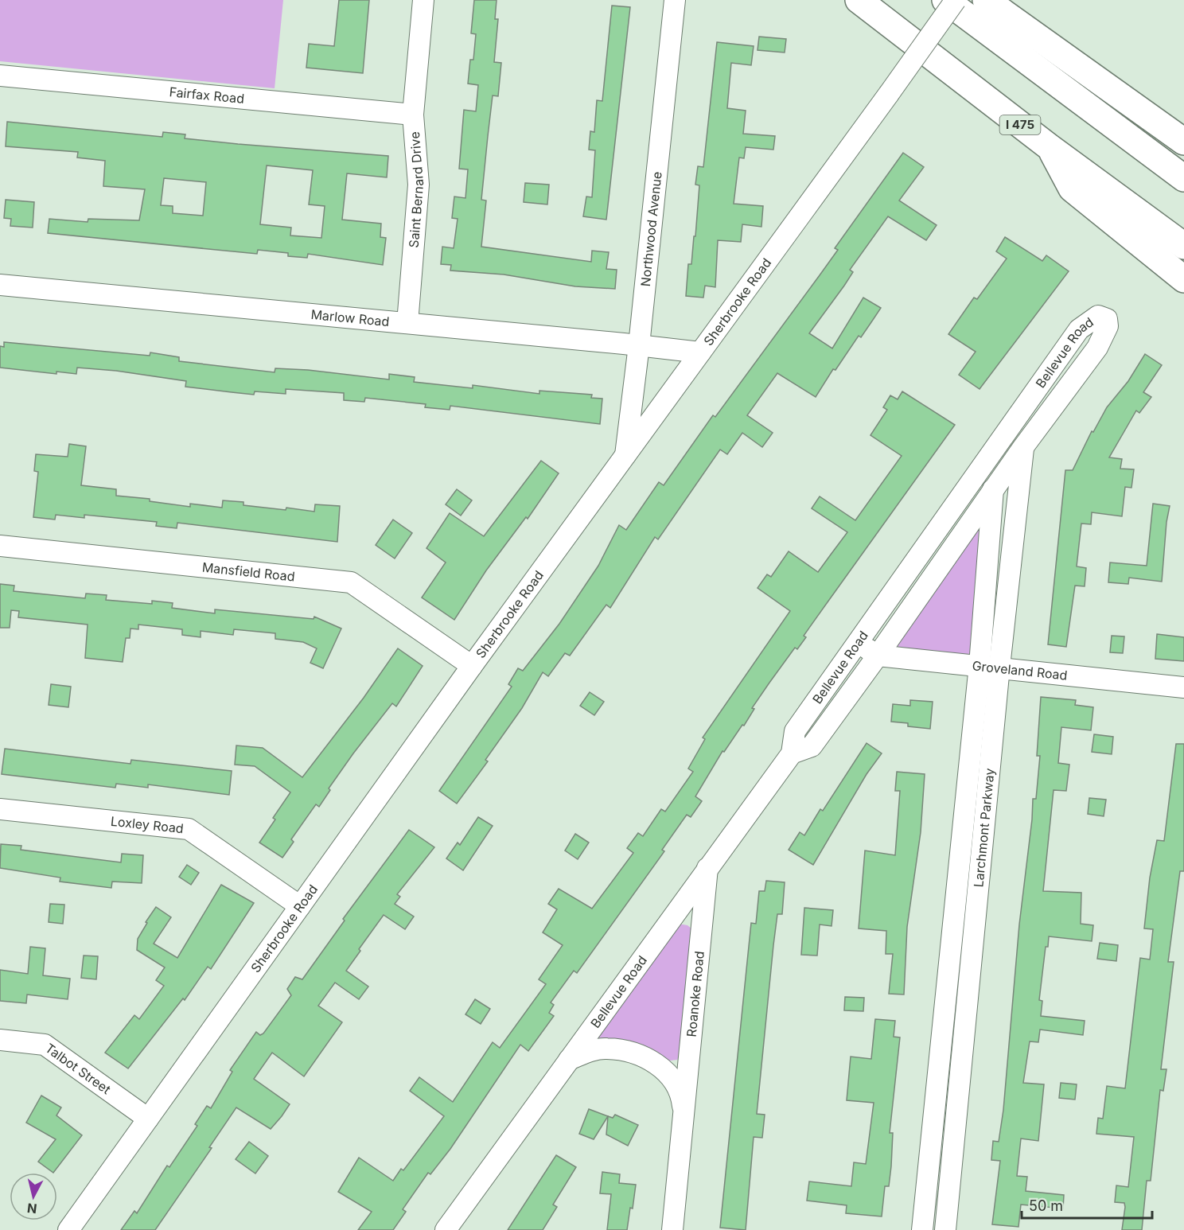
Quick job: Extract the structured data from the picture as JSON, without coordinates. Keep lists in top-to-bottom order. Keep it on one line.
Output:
{"streets":{"highway":["I 475"],"street":["Fairfax Road","Saint Bernard Drive","Northwood Avenue","Sherbrooke Road","Marlow Road","Bellevue Road","Mansfield Road","Groveland Road","Loxley Road","Larchmont Parkway","Roanoke Road","Talbot Street"]},"crossings":[["Fairfax Road","Saint Bernard Drive"],["Saint Bernard Drive","Marlow Road"],["Northwood Avenue","Sherbrooke Road"],["Northwood Avenue","Marlow Road"],["Sherbrooke Road","Marlow Road"],["Sherbrooke Road","Mansfield Road"],["Sherbrooke Road","Loxley Road"],["Sherbrooke Road","Talbot Street"],["Bellevue Road","Groveland Road"],["Bellevue Road","Larchmont Parkway"],["Bellevue Road","Roanoke Road"],["Groveland Road","Larchmont Parkway"]],"scale_bar":"50 m","north":"bottom"}
